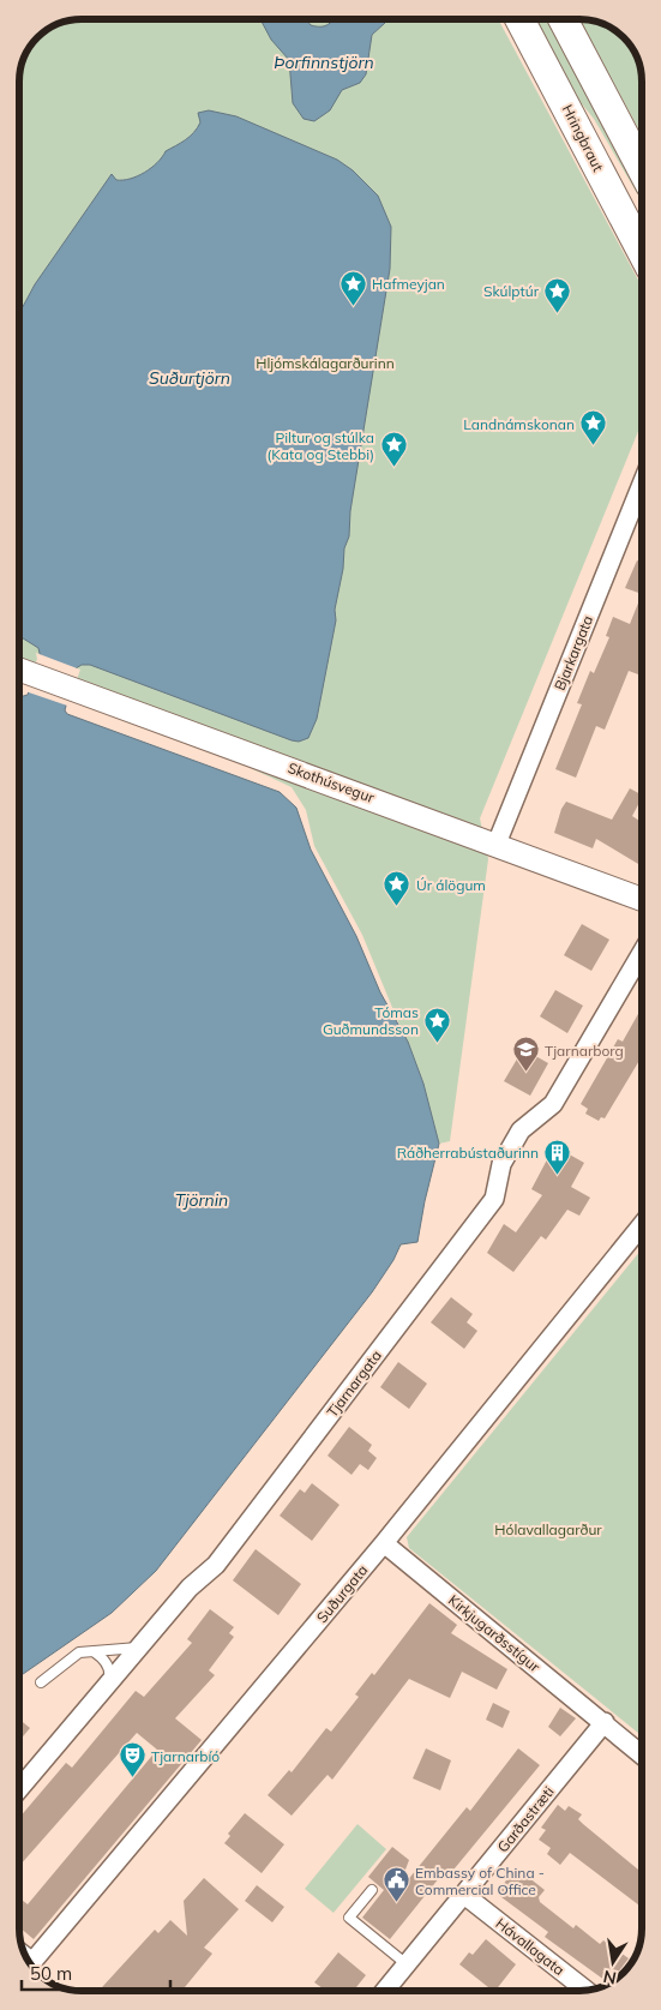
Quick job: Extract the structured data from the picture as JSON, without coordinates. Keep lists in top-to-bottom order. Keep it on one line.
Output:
{"streets":{"main road":["Hringbraut"],"street":["Bjarkargata","Skothúsvegur","Tjarnargata","Suðurgata","Kirkjugarðsstígur","Garðastræti","Hávallagata"]},"crossings":[["Bjarkargata","Skothúsvegur"],["Suðurgata","Kirkjugarðsstígur"],["Kirkjugarðsstígur","Garðastræti"],["Garðastræti","Hávallagata"]],"water":["Þorfinnstjörn","Suðurtjörn","Tjörnin"],"parks":["Hljómskálagarðurinn","Hólavallagarður"],"places":{"place":["Hafmeyjan","Skúlptúr","Landnámskonan","Piltur og stúlka (Kata og Stebbi)","Úr álögum","Tómas Guðmundsson"],"school or university":["Tjarnarborg"],"building":["Ráðherrabústaðurinn"],"theatre":["Tjarnarbíó"],"public building":["Embassy of China - Commercial Office"]},"scale_bar":"50 m","north":"bottom"}
